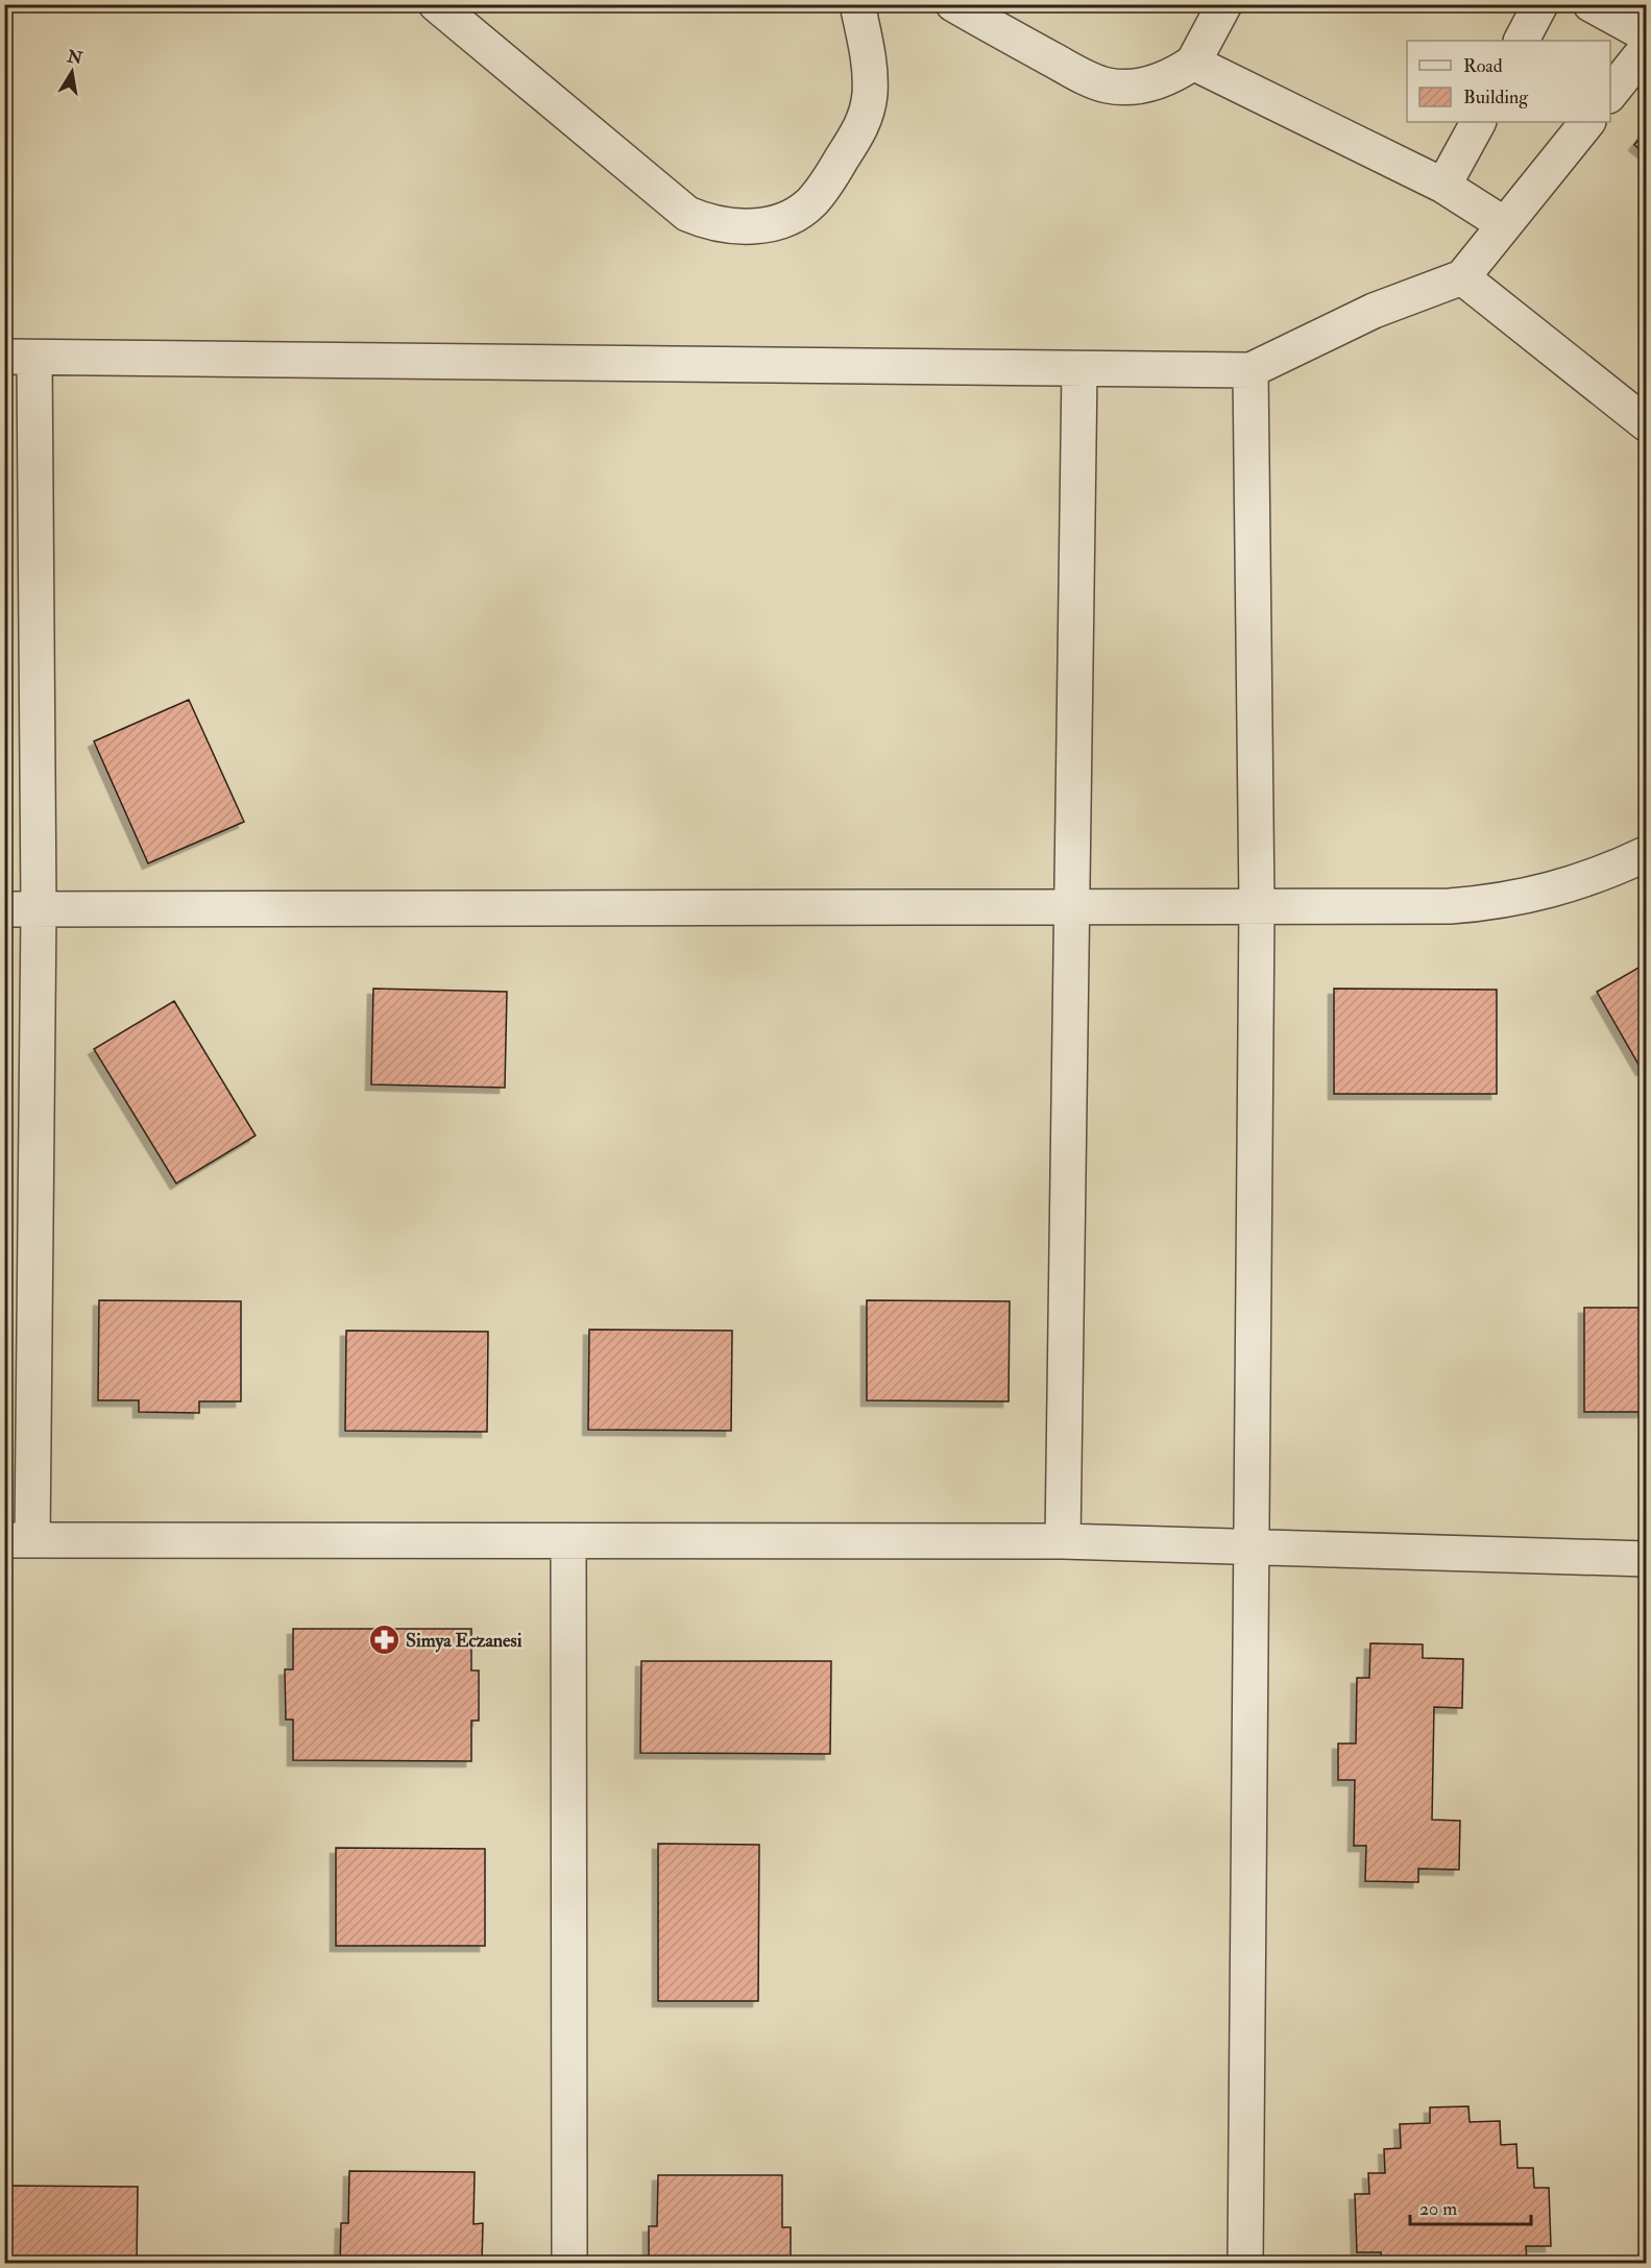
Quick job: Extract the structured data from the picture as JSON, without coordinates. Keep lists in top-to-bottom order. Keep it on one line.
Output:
{"places":{"pharmacy":["Simya Eczanesi"]},"legend":["Road","Building"],"scale_bar":"20 m","north":"top"}
